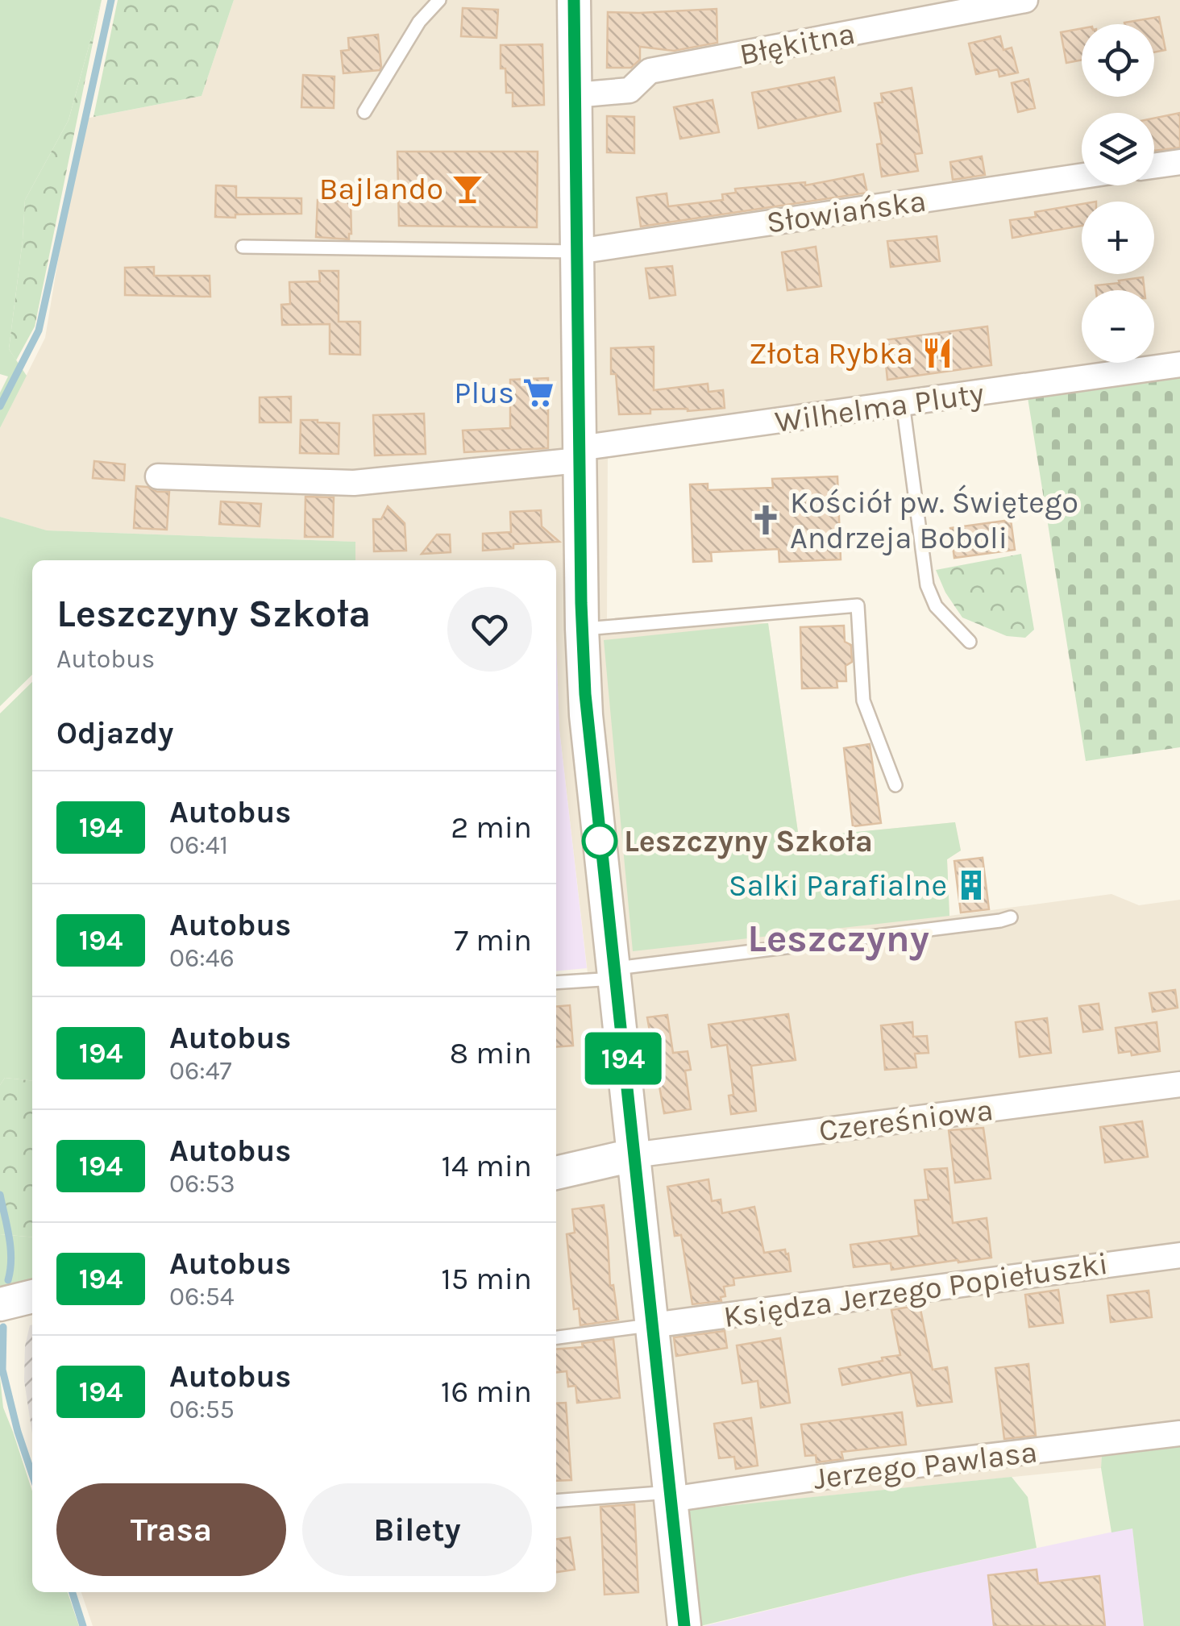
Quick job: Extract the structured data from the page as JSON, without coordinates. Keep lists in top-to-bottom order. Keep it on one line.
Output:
{"streets":{"street":["Błękitna","Słowiańska","Wilhelma Pluty","Czereśniowa","Księdza Jerzego Popiełuszki","Jerzego Pawlasa"]},"districts":["Leszczyny"],"places":{"bar":["Bajlando"],"restaurant":["Złota Rybka"],"supermarket":["Plus"],"church":["Kościół pw. Świętego Andrzeja Boboli"],"other":["Leszczyny Szkoła"],"building":["Salki Parafialne"]},"lines":["bus line 194"],"page":{"on_map":"194","map_buttons":["+","−"],"heading":[["Leszczyny Szkoła","Autobus"],"Odjazdy"],"list":[{"mark":"194","name":"Autobus","note":"06:41","value":"2 min"},{"mark":"194","name":"Autobus","note":"06:46","value":"7 min"},{"mark":"194","name":"Autobus","note":"06:47","value":"8 min"},{"mark":"194","name":"Autobus","note":"06:53","value":"14 min"},{"mark":"194","name":"Autobus","note":"06:54","value":"15 min"},{"mark":"194","name":"Autobus","note":"06:55","value":"16 min"}],"buttons":["Trasa","Bilety"]}}
